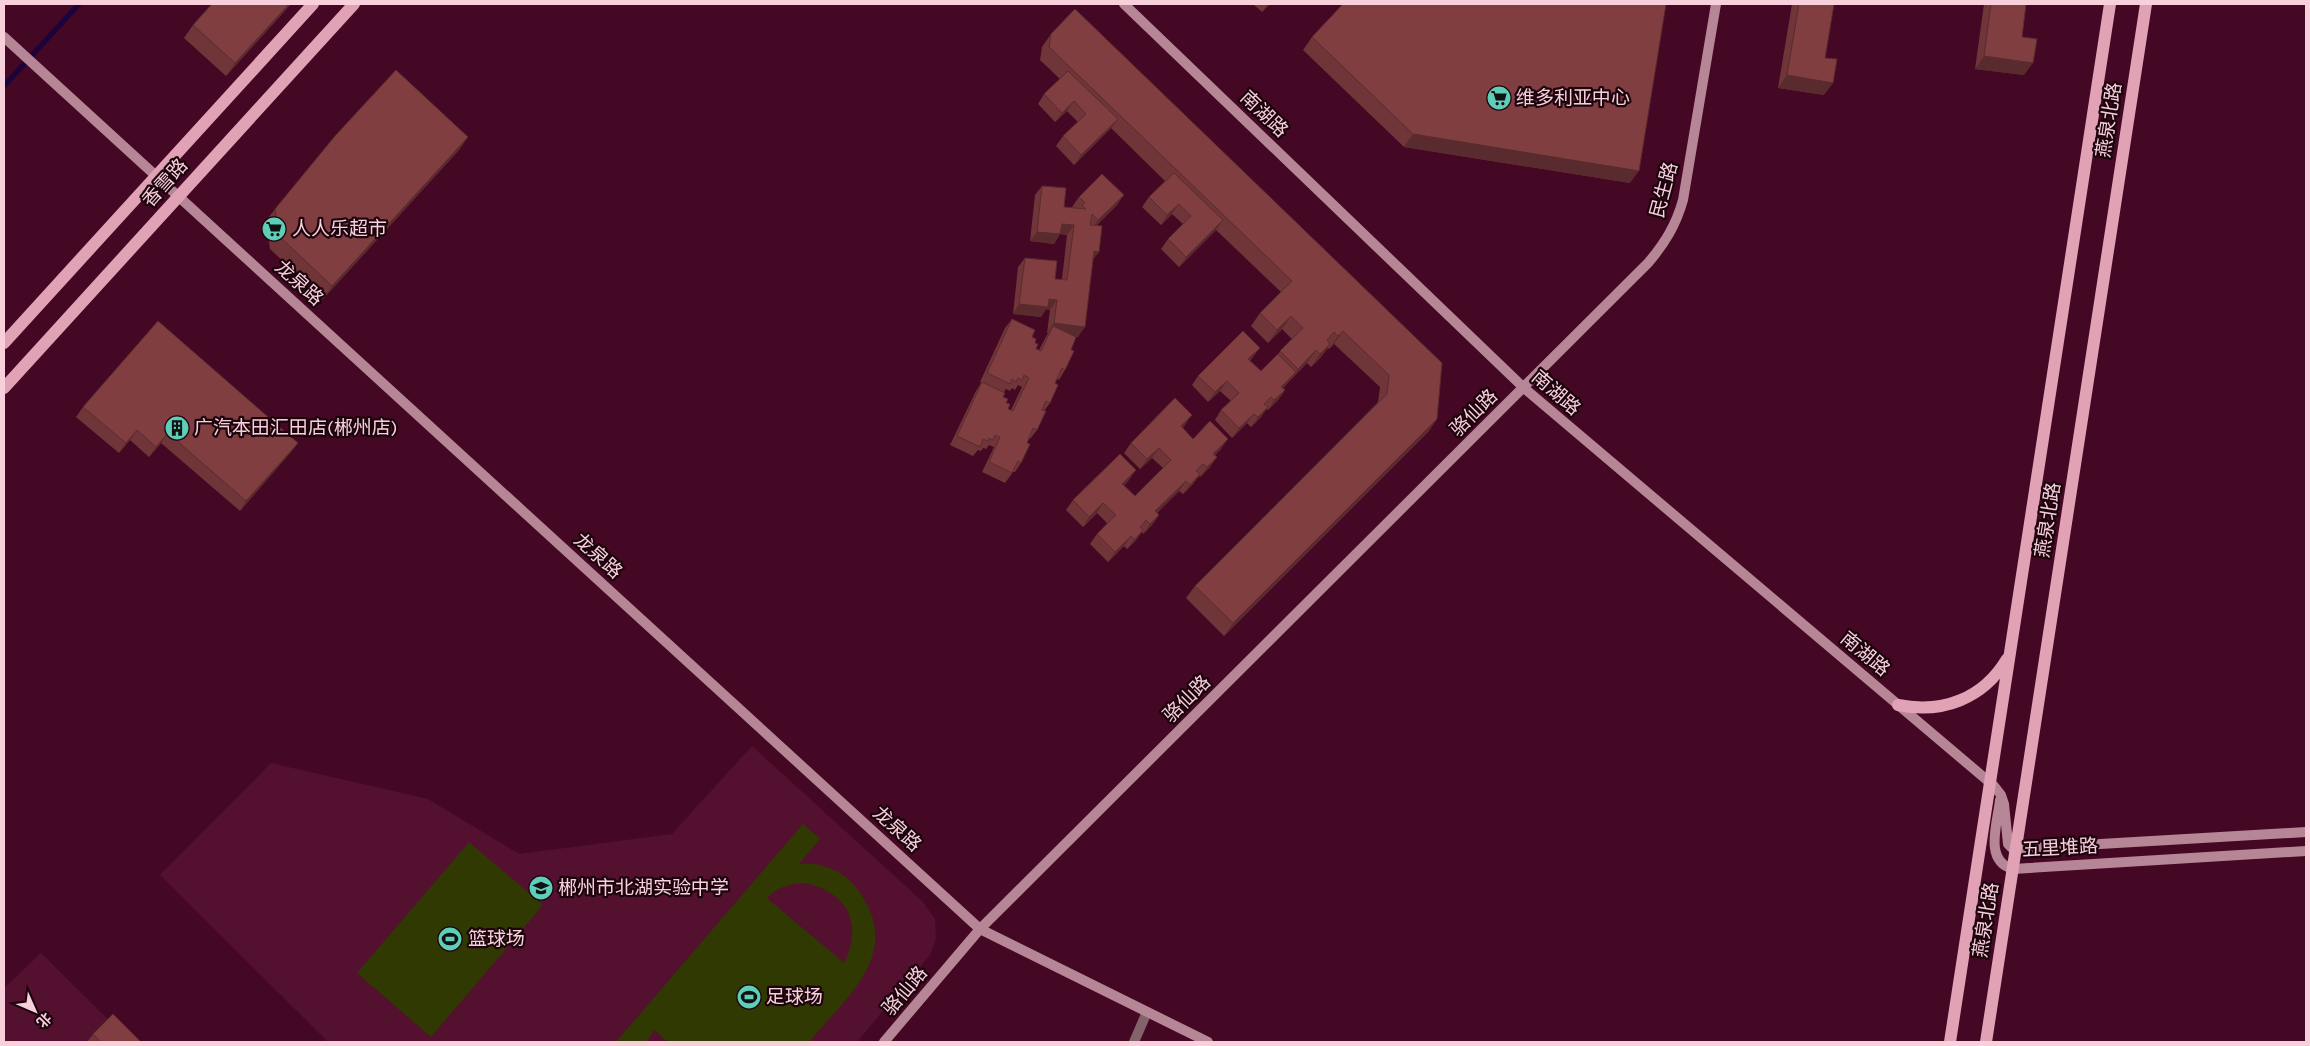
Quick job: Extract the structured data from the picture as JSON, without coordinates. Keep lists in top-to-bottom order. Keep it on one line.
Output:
{"streets":{"main road":["南湖路","燕泉北路","香雪路","民生路","龙泉路","骆仙路","五里堆路"]},"crossings":[["南湖路","燕泉北路"],["南湖路","民生路"],["南湖路","骆仙路"],["南湖路","五里堆路"],["燕泉北路","五里堆路"],["香雪路","龙泉路"],["民生路","骆仙路"],["龙泉路","骆仙路"]],"places":{"supermarket":["维多利亚中心","人人乐超市"],"building":["广汽本田汇田店(郴州店)"],"school or university":["郴州市北湖实验中学"],"sports":["篮球场","足球场"]},"north":"bottom right"}
